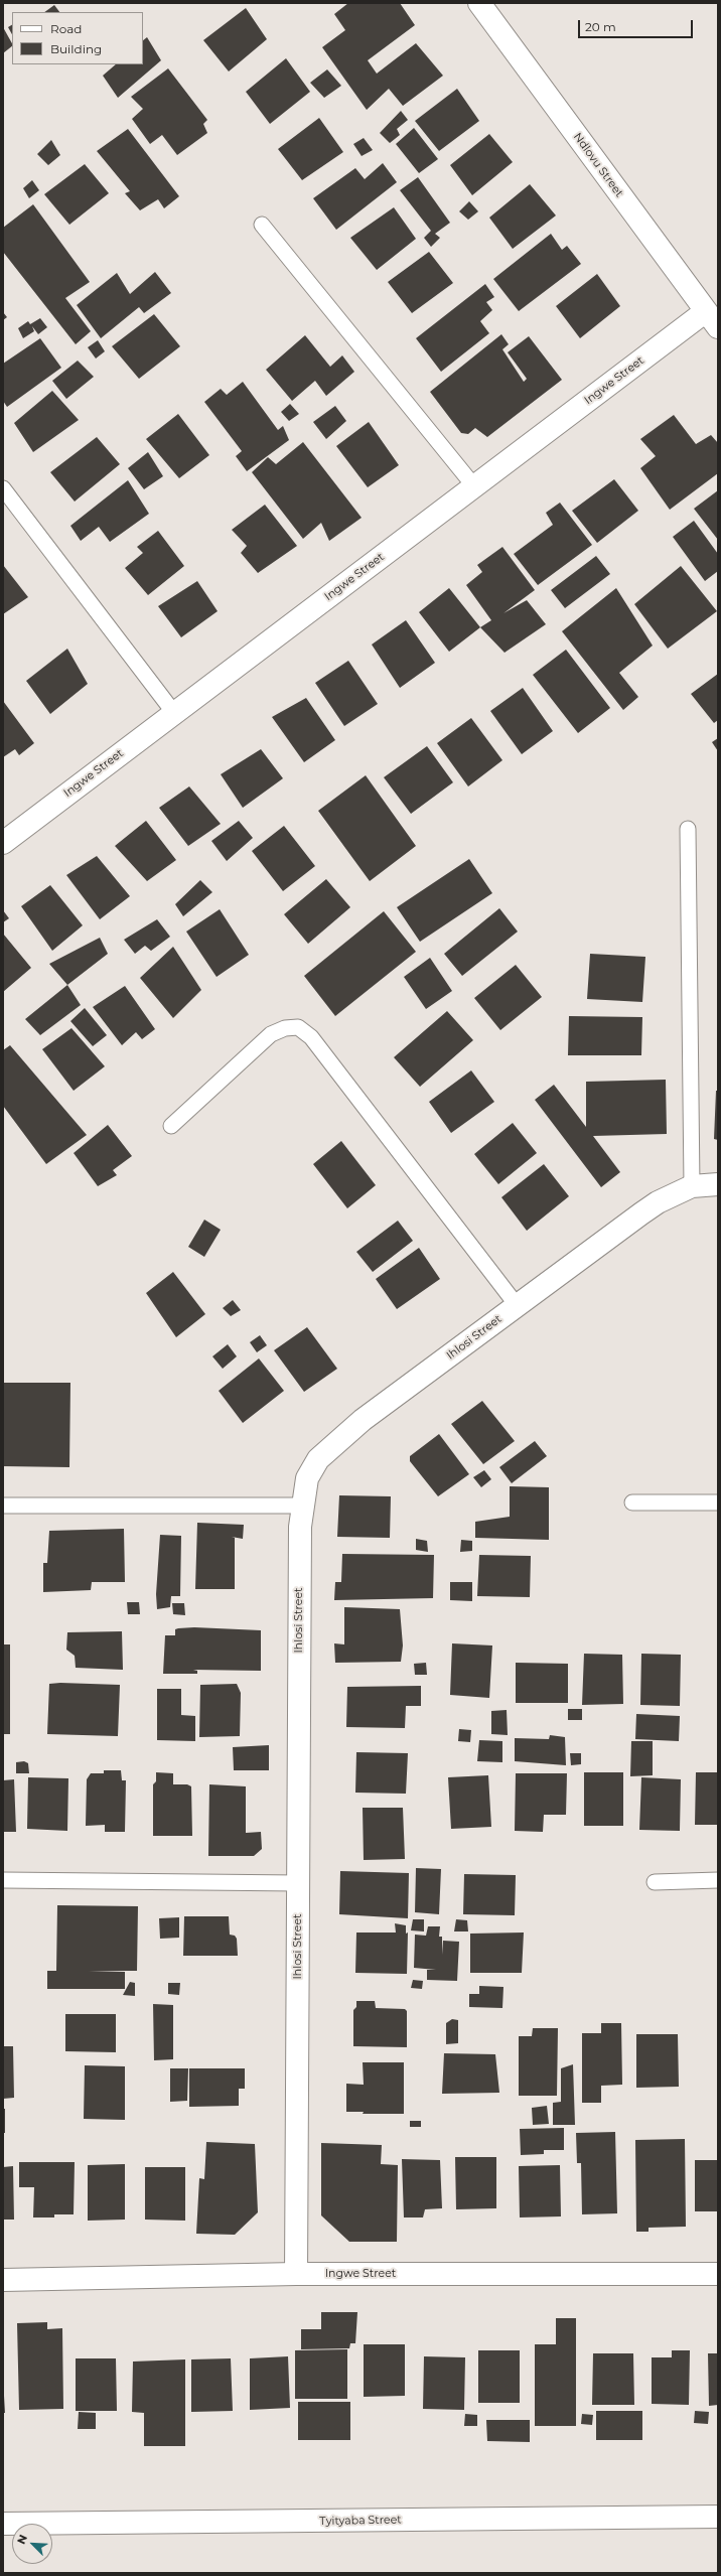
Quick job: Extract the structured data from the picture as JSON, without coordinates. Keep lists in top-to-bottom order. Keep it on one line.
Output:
{"streets":{"street":["Ndlovu Street","Ingwe Street","Ihlosi Street","Tyityaba Street"]},"crossings":[["Ndlovu Street","Ingwe Street"],["Ingwe Street","Ihlosi Street"]],"legend":["Road","Building"],"scale_bar":"20 m","north":"top left"}
